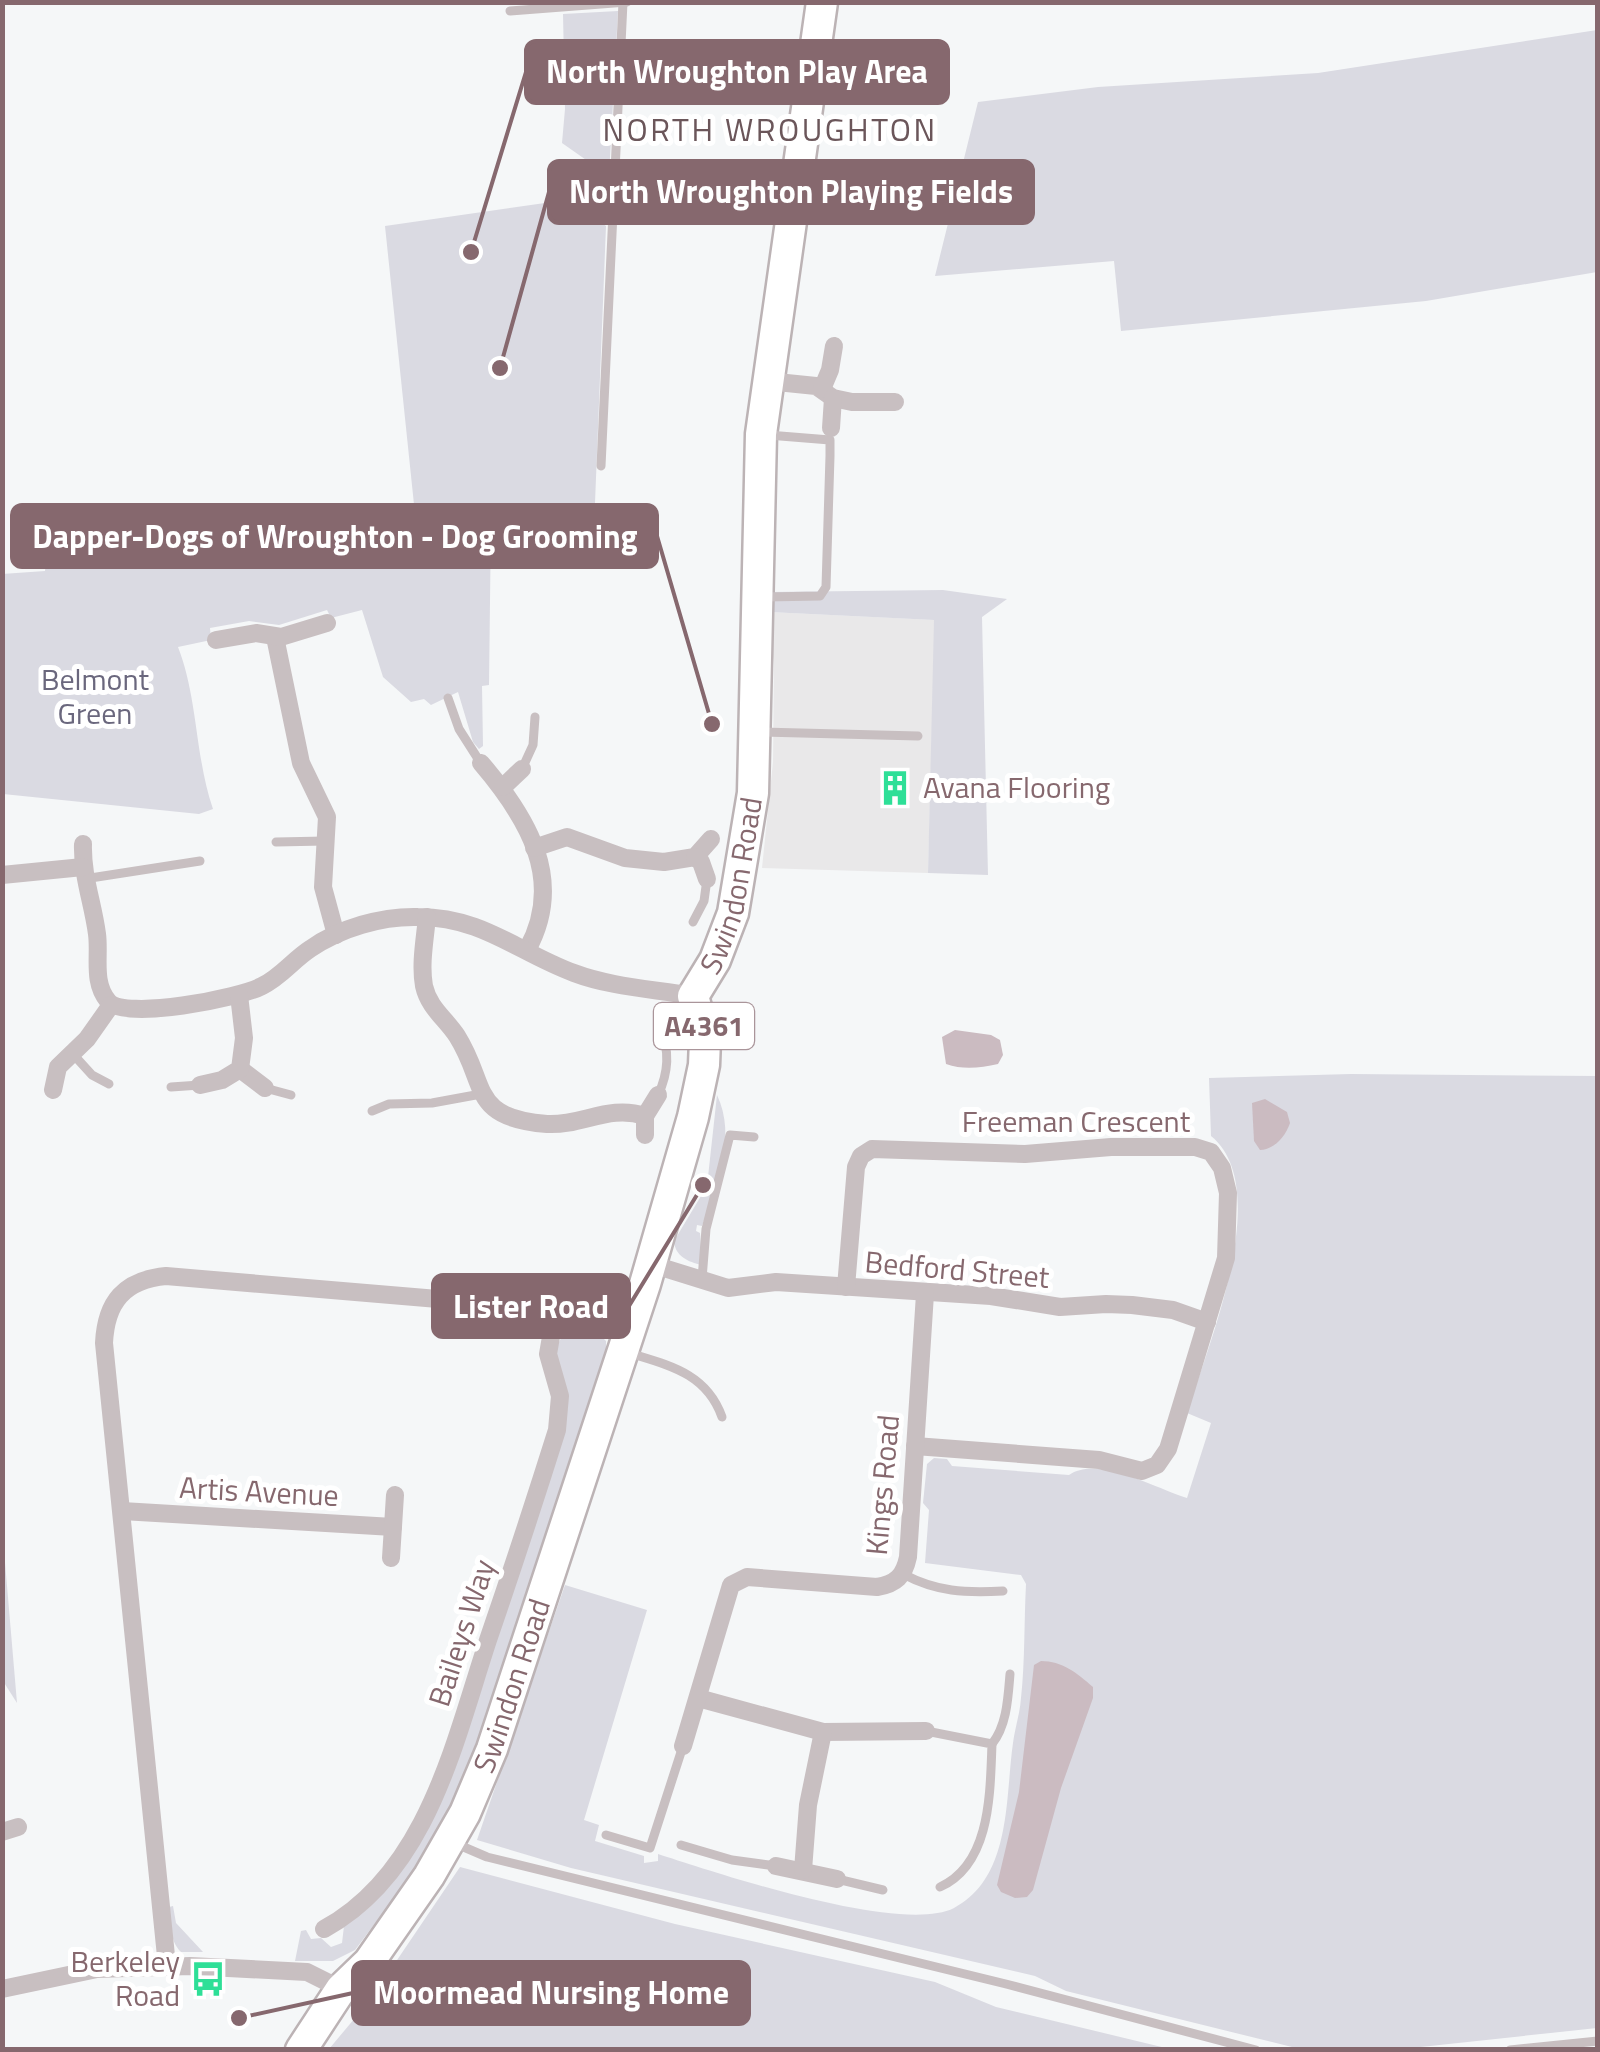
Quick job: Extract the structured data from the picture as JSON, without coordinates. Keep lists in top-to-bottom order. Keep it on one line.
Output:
{"streets":{"main road":["Swindon Road","A4361"],"street":["Freeman Crescent","Bedford Street","Kings Road","Artis Avenue","Baileys Way"]},"crossings":[["Swindon Road","A4361"],["Swindon Road","Bedford Street"],["Freeman Crescent","Bedford Street"],["Freeman Crescent","Kings Road"],["Bedford Street","Kings Road"]],"districts":["NORTH WROUGHTON"],"parks":["Belmont Green"],"places":{"other":["North Wroughton Play Area","North Wroughton Playing Fields","Dapper-Dogs of Wroughton - Dog Grooming","Lister Road","Moormead Nursing Home"],"building":["Avana Flooring"],"bus stop":["Berkeley Road"]}}
